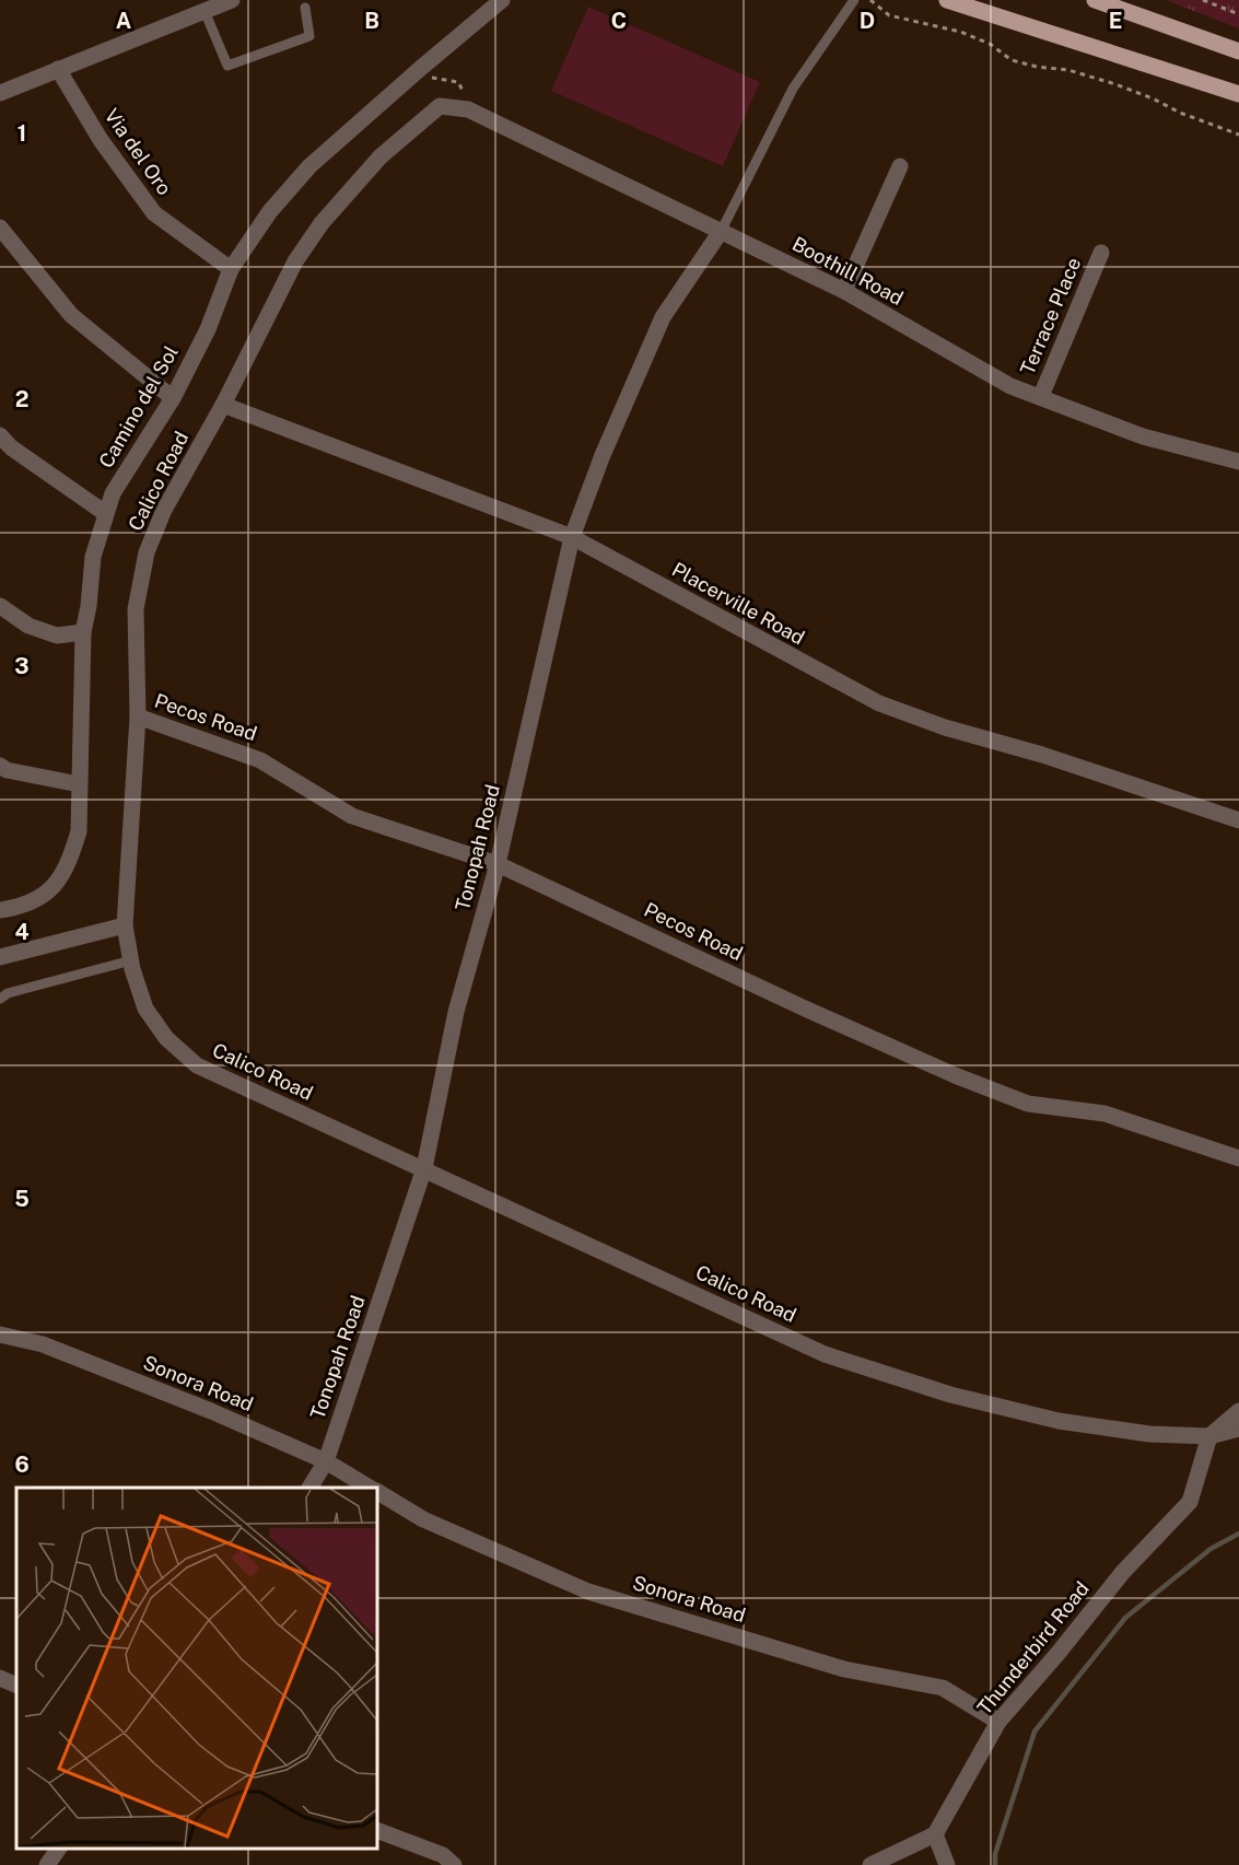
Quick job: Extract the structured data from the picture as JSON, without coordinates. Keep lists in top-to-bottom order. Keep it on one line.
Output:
{"streets":{"street":["Via del Oro","Boothill Road","Terrace Place","Camino del Sol","Calico Road","Placerville Road","Pecos Road","Tonopah Road","Sonora Road","Thunderbird Road"]},"crossings":[["Via del Oro","Camino del Sol"],["Boothill Road","Terrace Place"],["Boothill Road","Calico Road"],["Boothill Road","Tonopah Road"],["Calico Road","Placerville Road"],["Calico Road","Pecos Road"],["Calico Road","Tonopah Road"],["Calico Road","Thunderbird Road"],["Placerville Road","Tonopah Road"],["Pecos Road","Tonopah Road"],["Tonopah Road","Sonora Road"],["Sonora Road","Thunderbird Road"]],"grid":{"columns":["A","B","C","D","E"],"rows":["1","2","3","4","5","6"]}}
